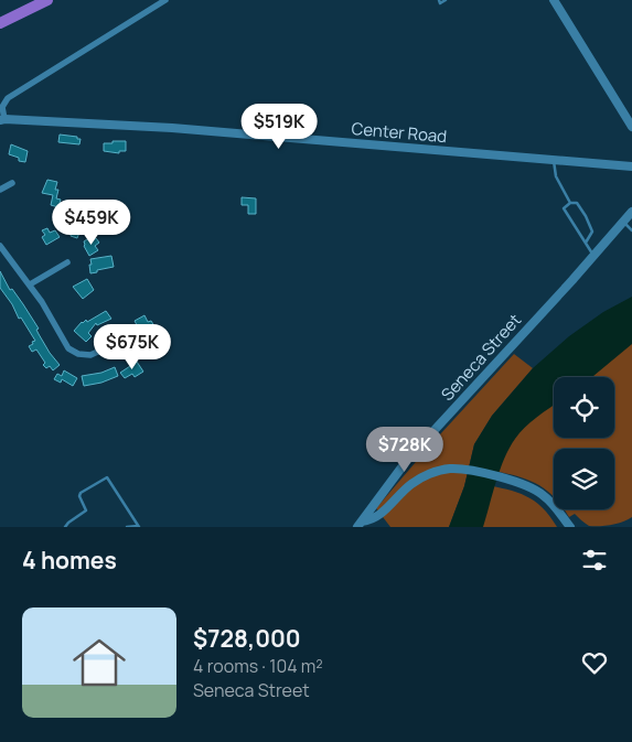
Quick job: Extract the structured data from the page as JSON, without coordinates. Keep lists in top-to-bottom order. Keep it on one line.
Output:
{"streets":{"main road":["Center Road","Seneca Street"]},"page":{"price":["$519K","$459K","$675K","$728K"],"heading":"4 homes","list":[{"name":"$728,000","note":"4 rooms · 104 m² · Seneca Street"}]}}
